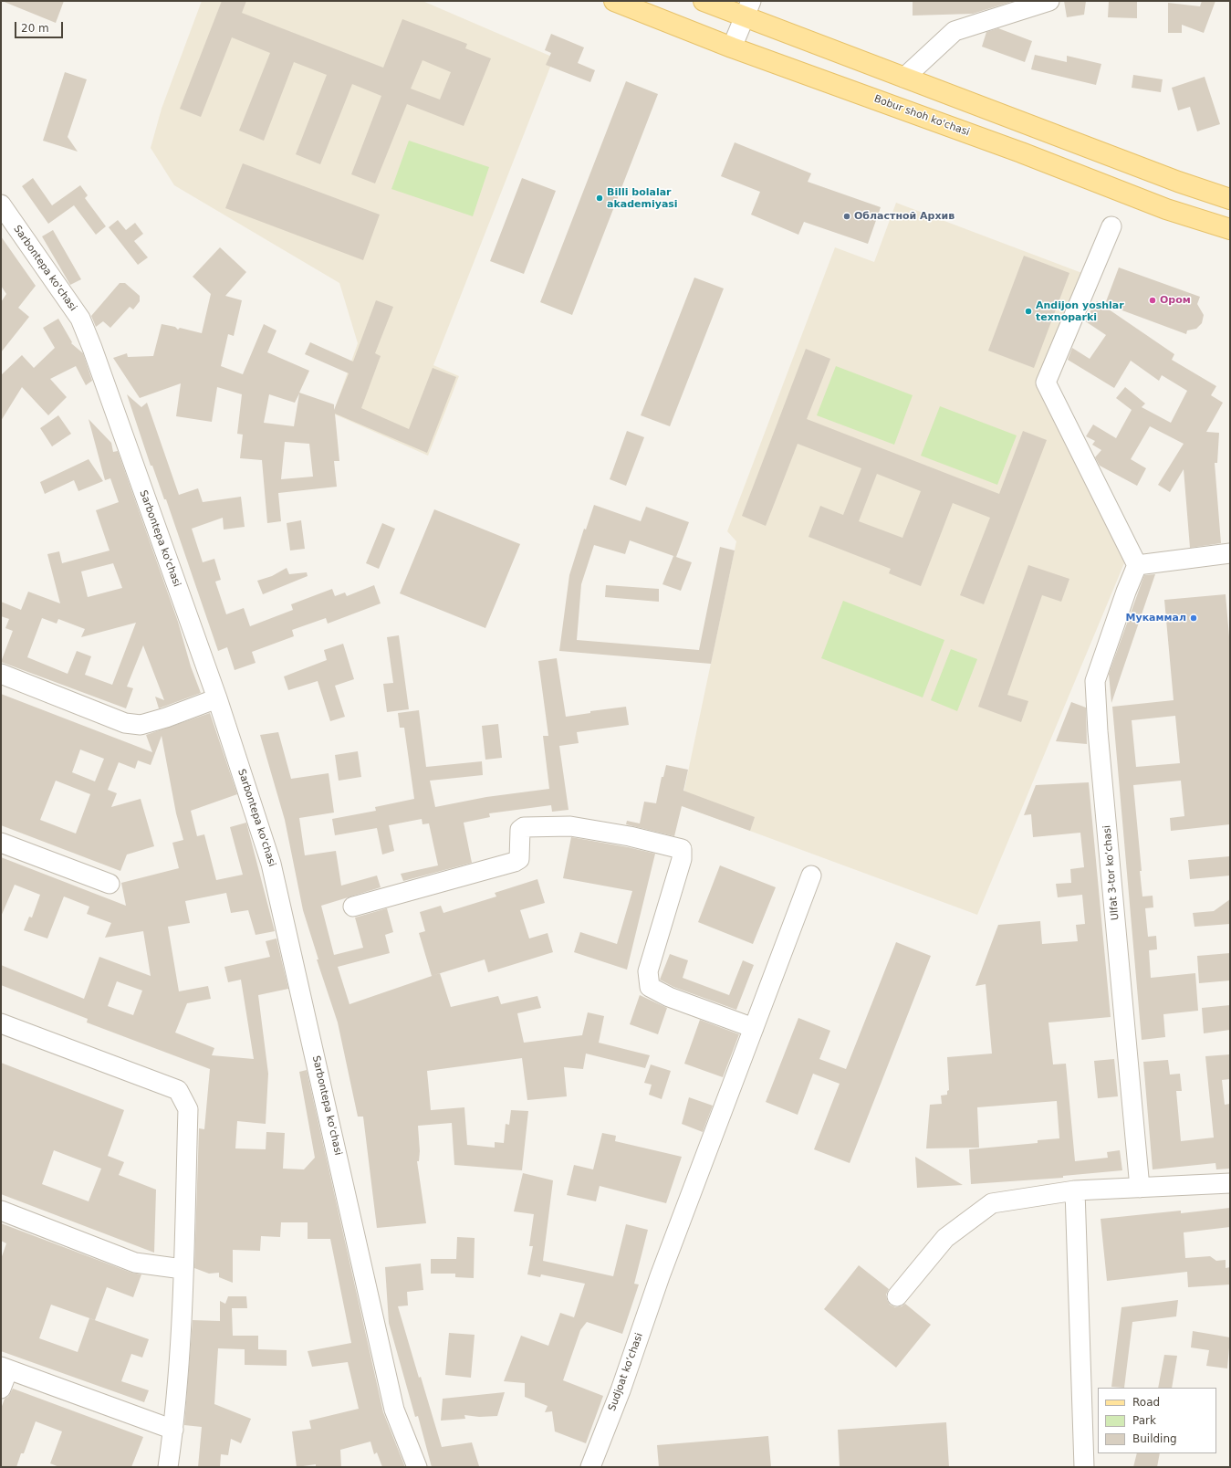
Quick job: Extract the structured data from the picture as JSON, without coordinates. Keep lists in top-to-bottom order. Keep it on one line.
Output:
{"streets":{"main road":["Bobur shoh ko'chasi"],"street":["Sarbontepa ko'chasi","Ulfat 3-tor koʻchasi","Sudjoat koʻchasi"]},"places":["Billi bolalar akademiyasi","Областной Архив","Ором","Andijon yoshlar texnoparki","Мукаммал"],"legend":["Road","Park","Building"],"scale_bar":"20 m"}
